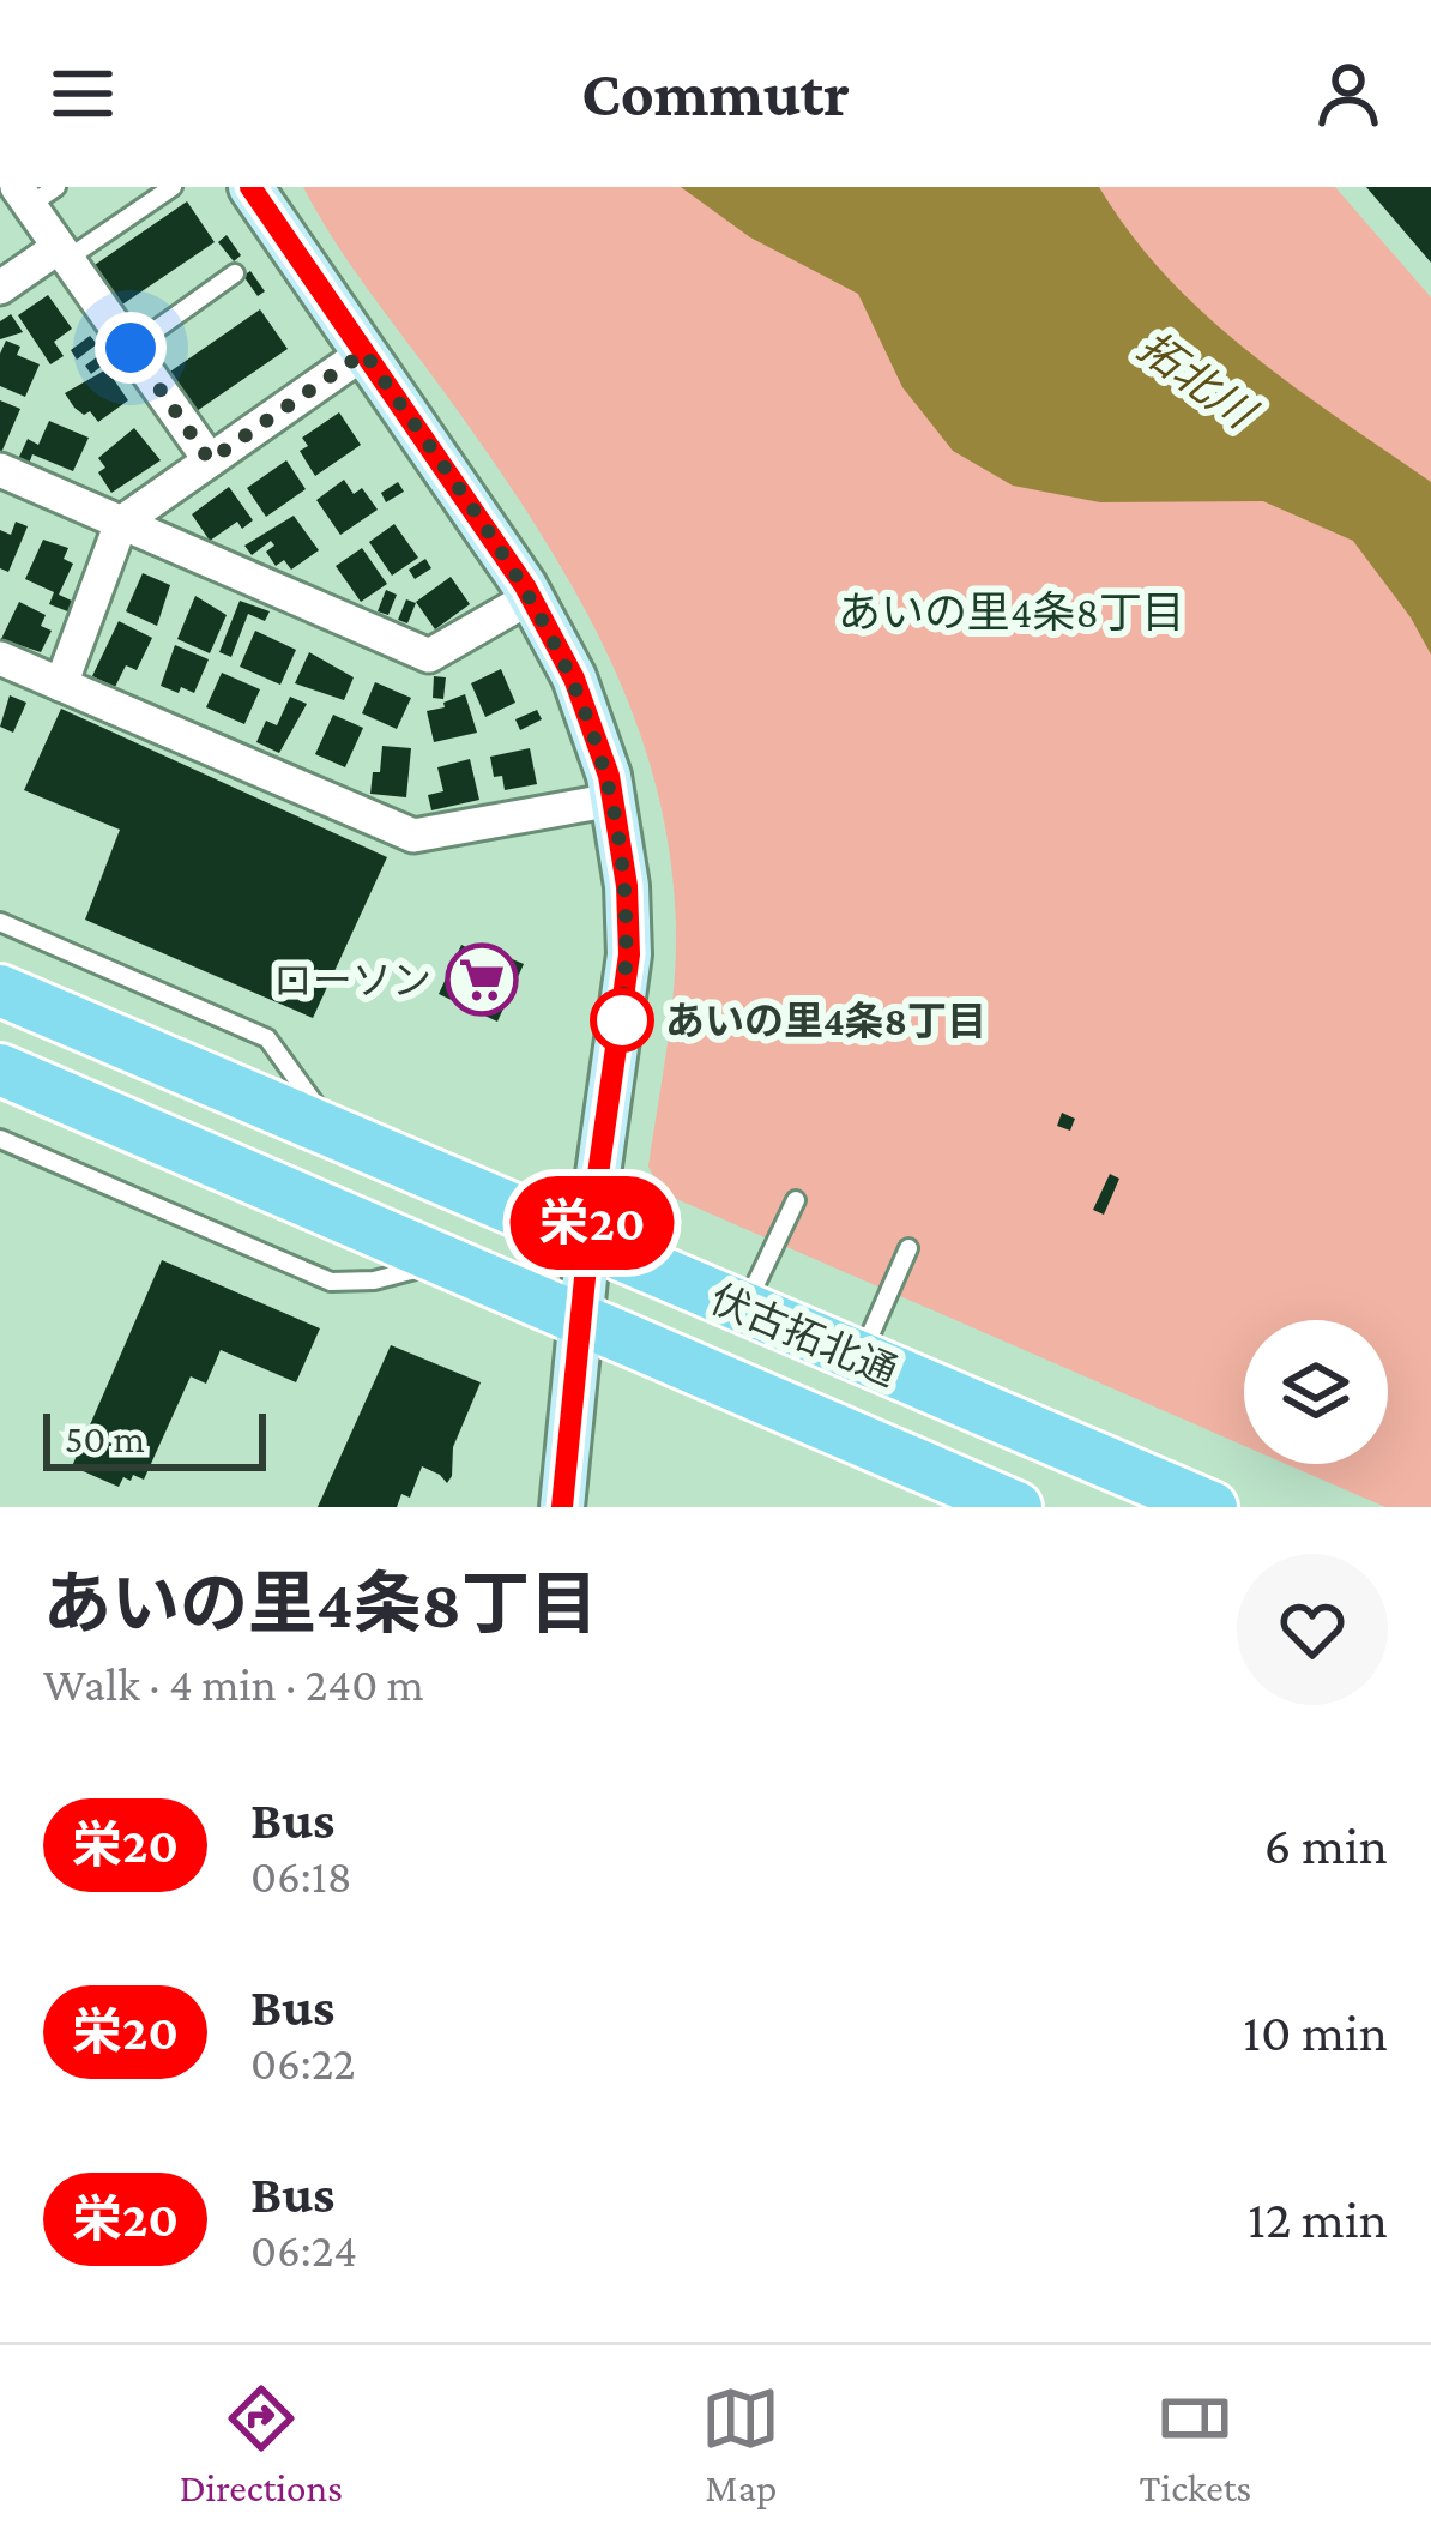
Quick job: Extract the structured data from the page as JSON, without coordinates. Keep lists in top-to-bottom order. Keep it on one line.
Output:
{"streets":{"main road":["伏古拓北通"]},"districts":["あいの里4条8丁目"],"water":["拓北川"],"places":{"supermarket":["ローソン"],"other":["あいの里4条8丁目"]},"lines":["bus line 栄20"],"scale_bar":"50 m","page":{"header":"Commutr","on_map":"栄20","scale":"50 m","heading":["あいの里4条8丁目","Walk · 4 min · 240 m"],"list":[{"mark":"栄20","name":"Bus","note":"06:18","value":"6 min"},{"mark":"栄20","name":"Bus","note":"06:22","value":"10 min"},{"mark":"栄20","name":"Bus","note":"06:24","value":"12 min"}],"tabs":["Directions","Map","Tickets"]}}
